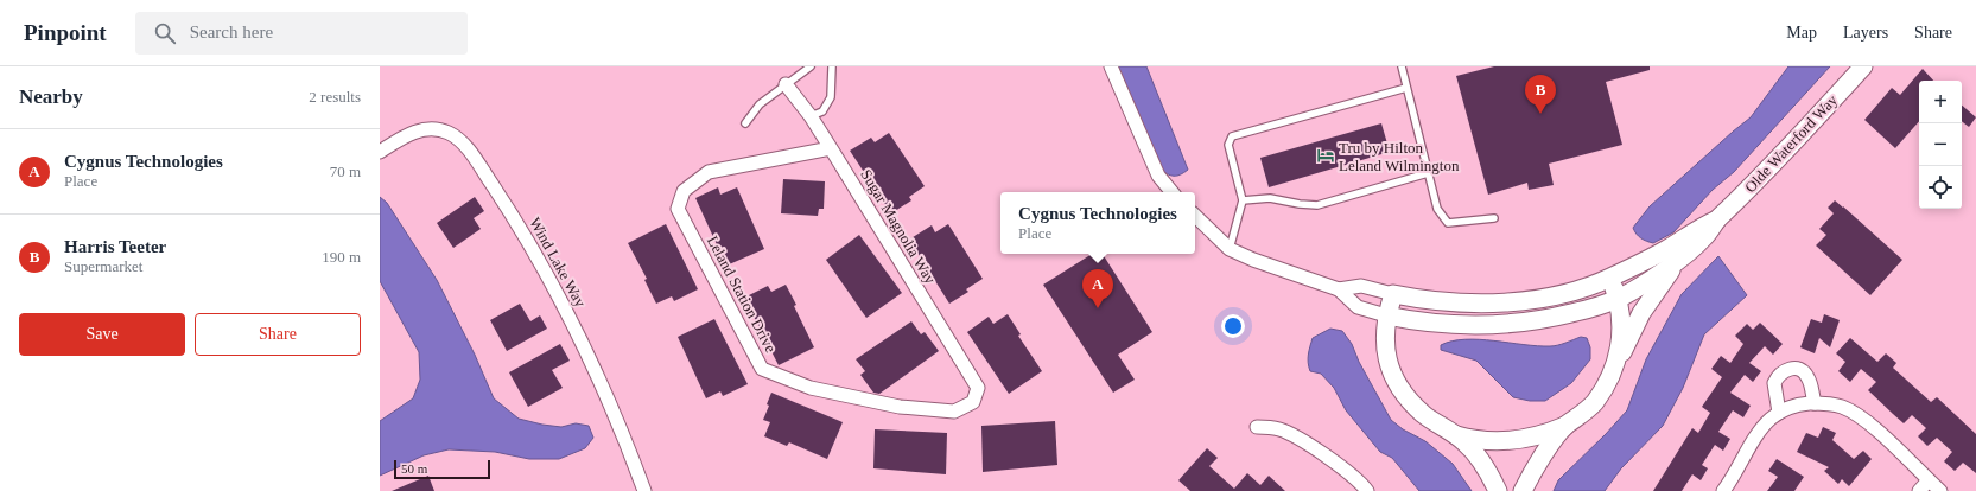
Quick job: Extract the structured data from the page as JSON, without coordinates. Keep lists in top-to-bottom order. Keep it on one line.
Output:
{"streets":{"street":["Olde Waterford Way","Sugar Magnolia Way","Wind Lake Way","Leland Station Drive"]},"crossings":[["Sugar Magnolia Way","Leland Station Drive"]],"places":{"hotel":["Tru by Hilton Leland Wilmington"]},"scale_bar":"50 m","page":{"header":"Pinpoint","search":"Search here","nav":["Map","Layers","Share"],"heading":["Nearby","2 results"],"pins":["B","A"],"map_buttons":["+","−"],"list":[{"mark":"A","name":"Cygnus Technologies","note":"Place","value":"70 m"},{"mark":"B","name":"Harris Teeter","note":"Supermarket","value":"190 m"}],"popup":["Cygnus Technologies","Place"],"buttons":["Save","Share"],"scale":"50 m"}}
